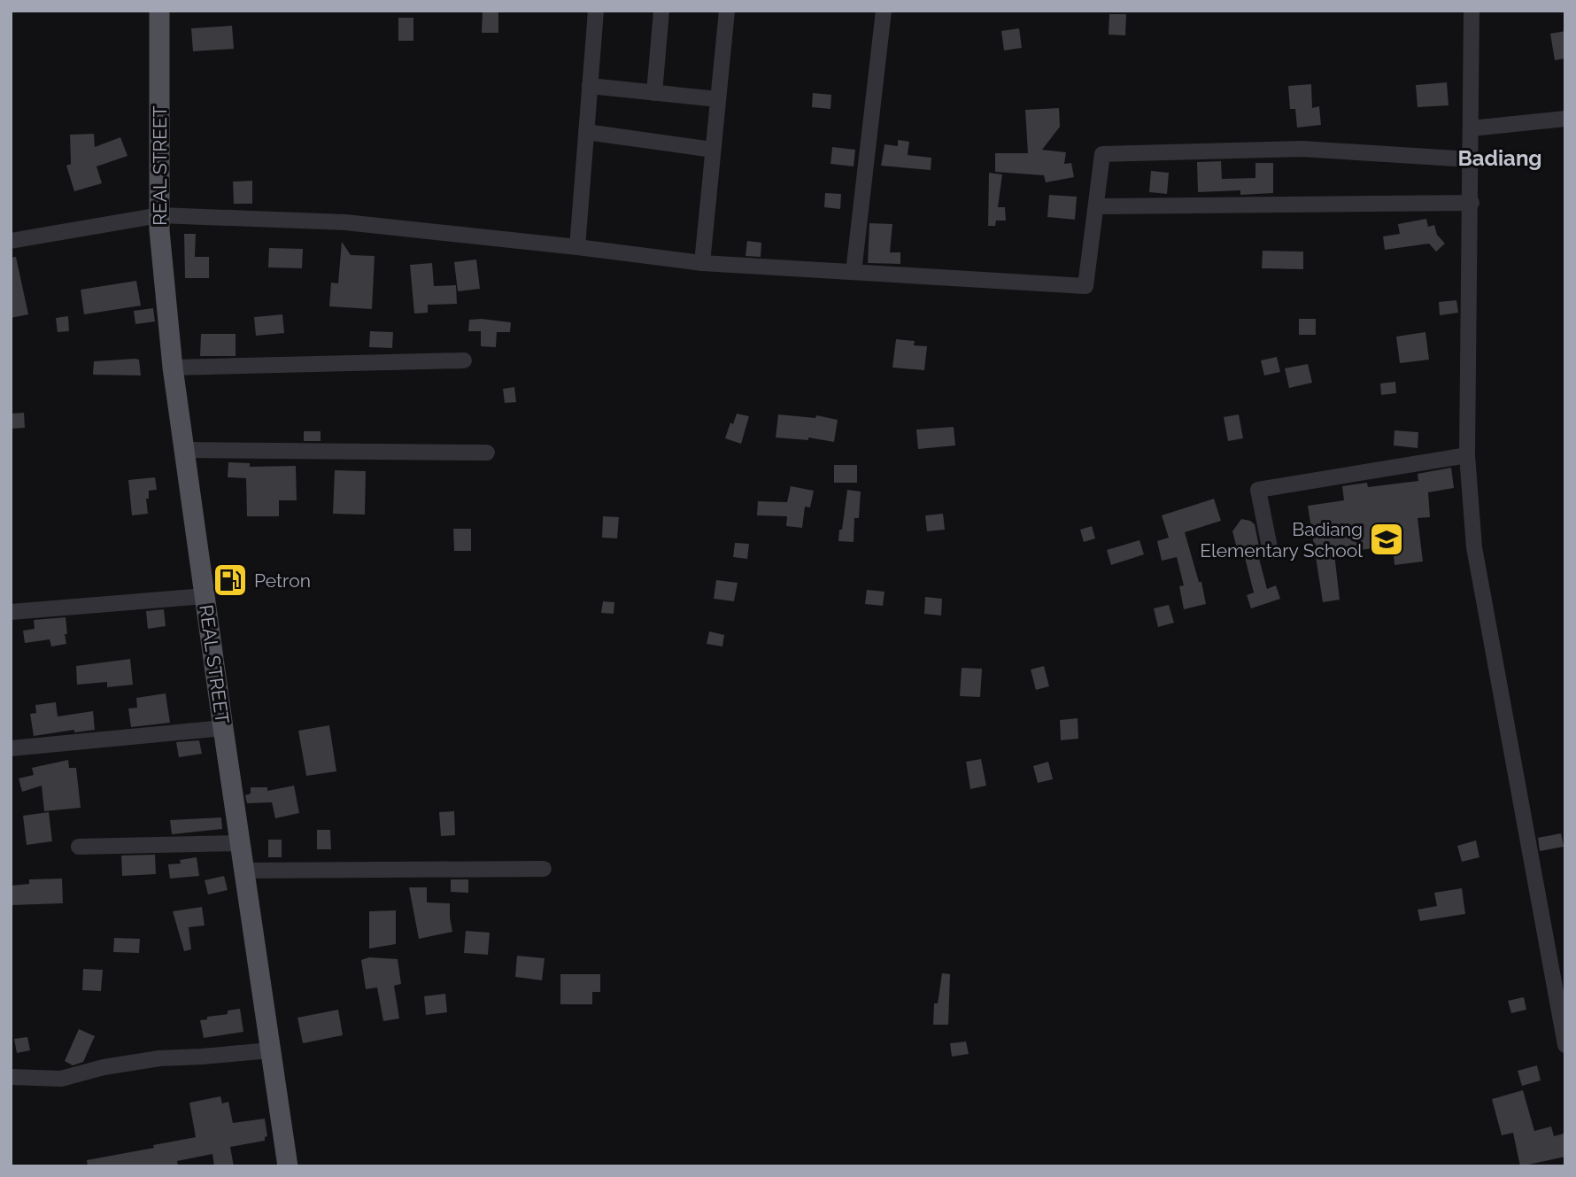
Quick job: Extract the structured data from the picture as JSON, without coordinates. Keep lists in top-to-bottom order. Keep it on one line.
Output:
{"streets":{"main road":["REAL STREET"]},"districts":["Badiang"],"places":{"school or university":["Badiang Elementary School"],"fuel station":["Petron"]}}
